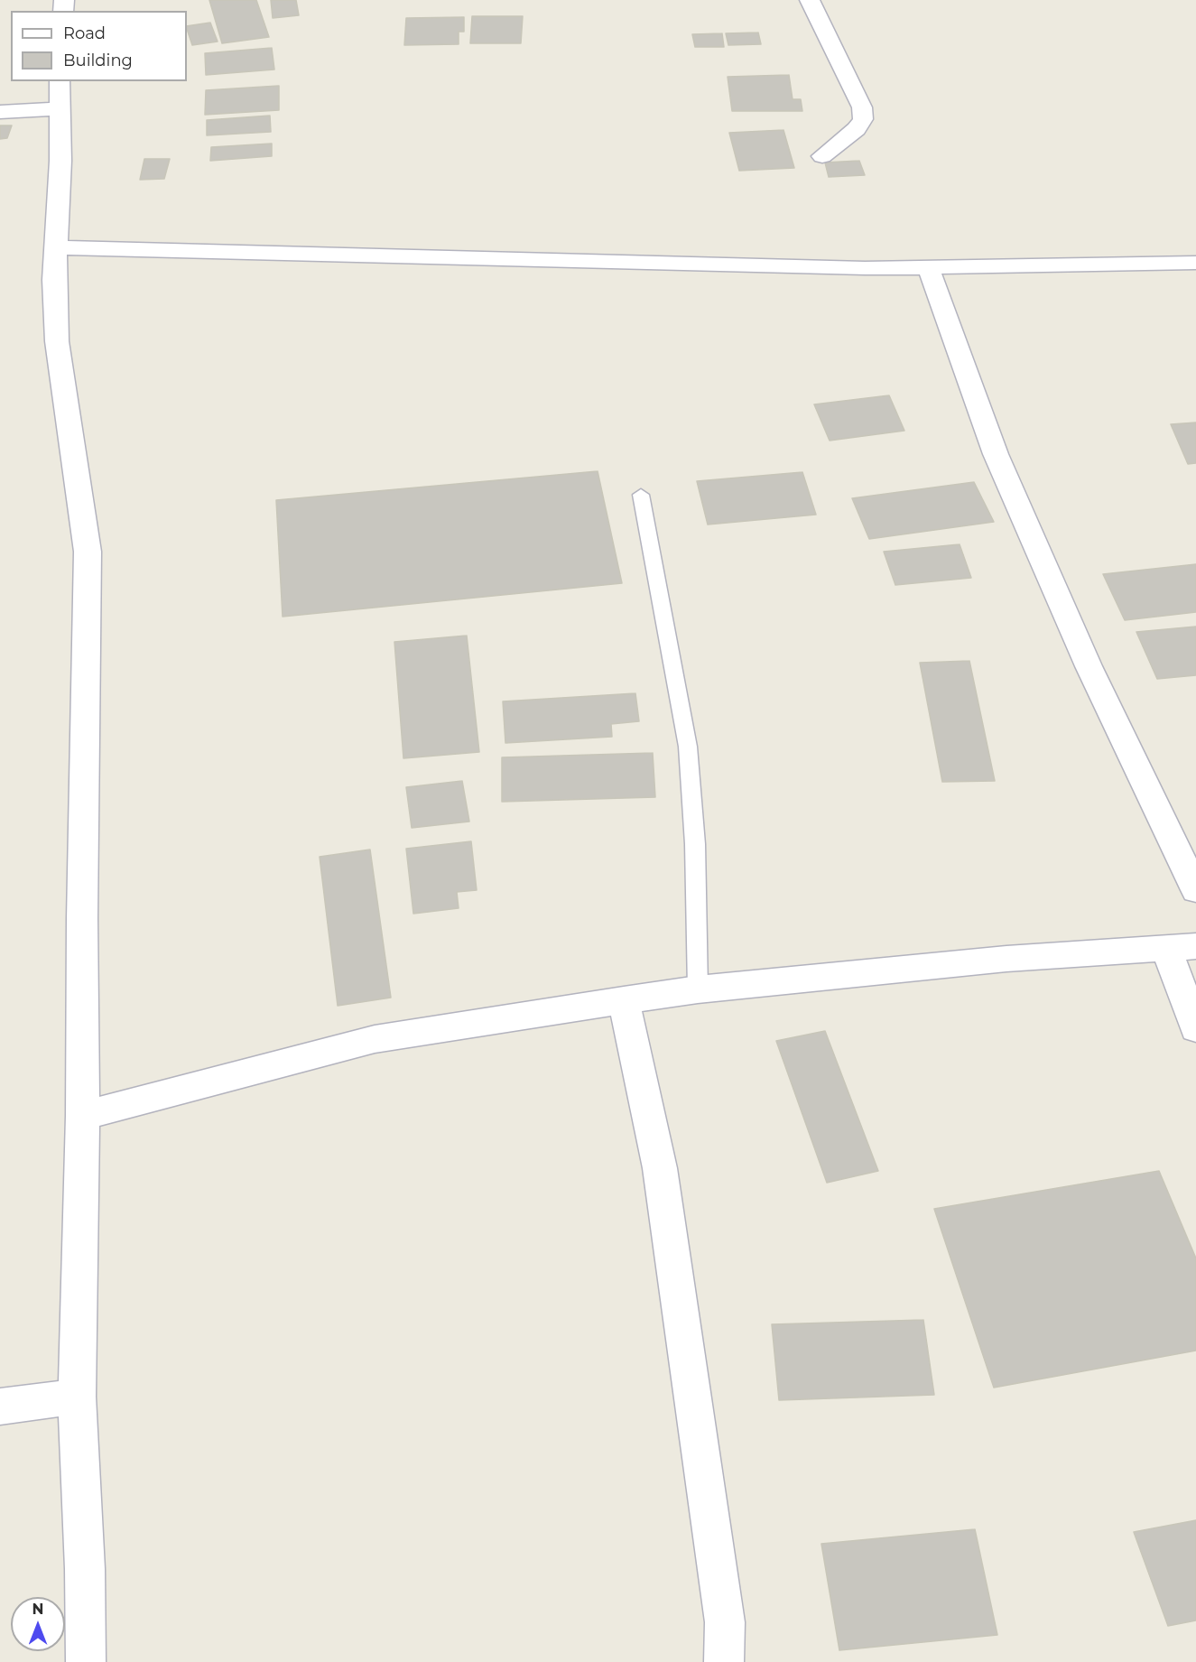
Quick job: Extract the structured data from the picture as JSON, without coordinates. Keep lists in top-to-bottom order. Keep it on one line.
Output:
{"legend":["Road","Building"],"north":"top"}
